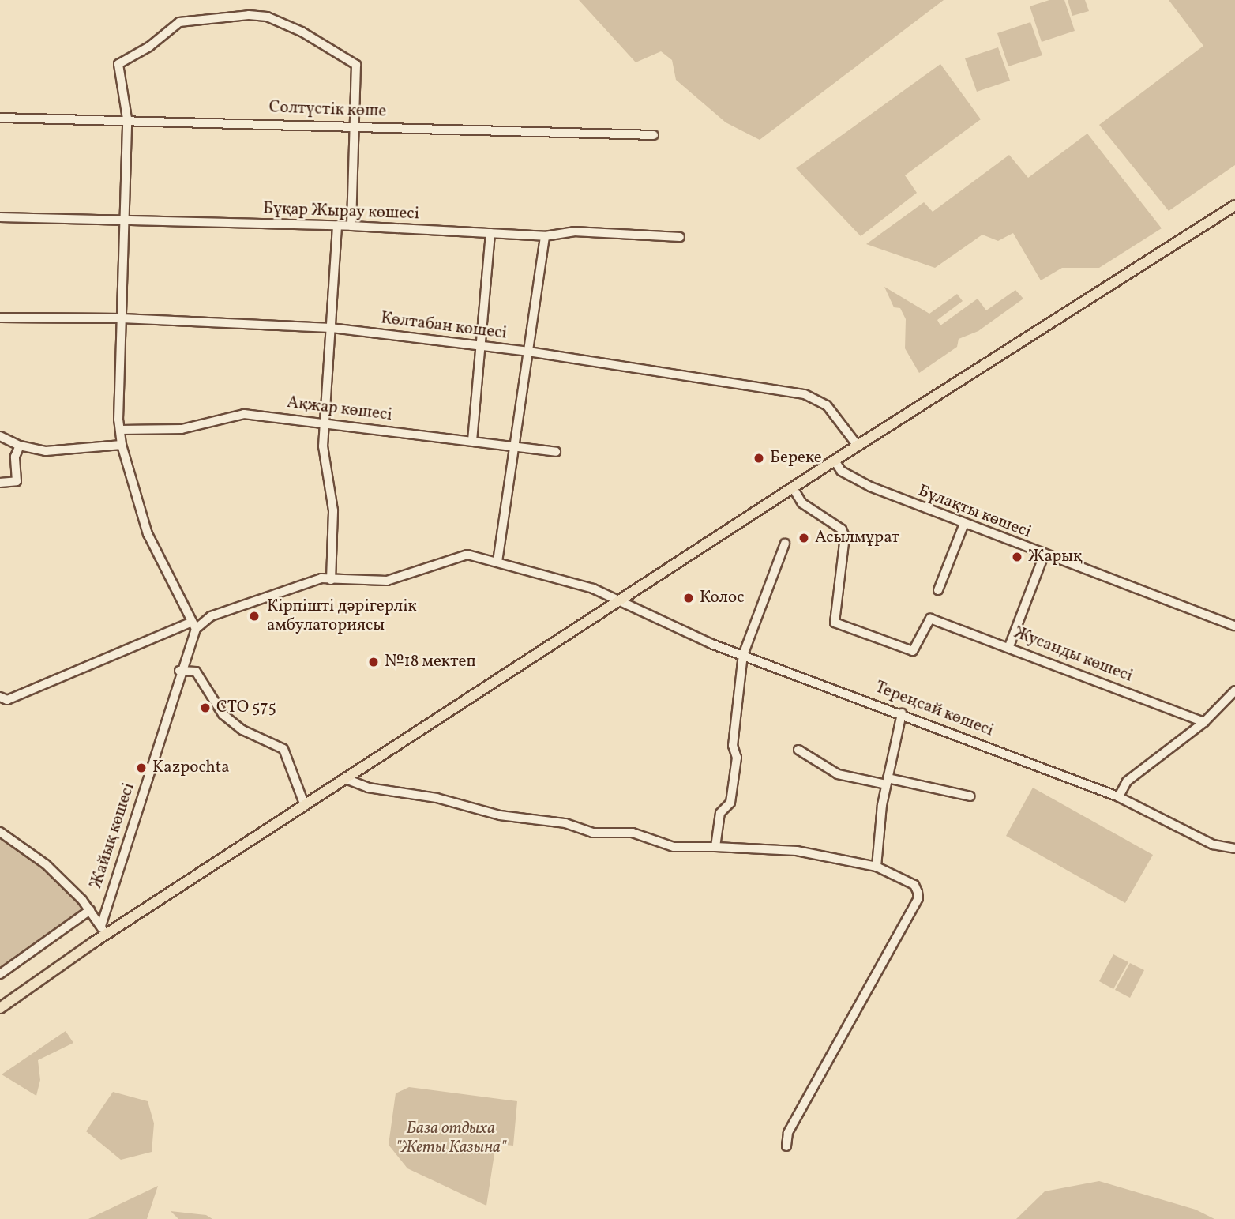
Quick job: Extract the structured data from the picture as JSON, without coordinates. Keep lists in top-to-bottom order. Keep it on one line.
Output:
{"streets":{"street":["Солтүстік көше","Бұқар Жырау көшесі","Көлтабан көшесі","Ақжар көшесі","Бұлақты көшесі","Жусанды көшесі","Тереңсай көшесі","Жайық көшесі"]},"crossings":[["Тереңсай көшесі","Жайық көшесі"]],"parks":["База отдыха \"Жеты Казына\""],"places":["Береке","Асылмұрат","Жарық","Колос","Кірпішті дәрігерлік амбулаториясы","№18 мектеп","СТО 575","Kazpochta"]}
